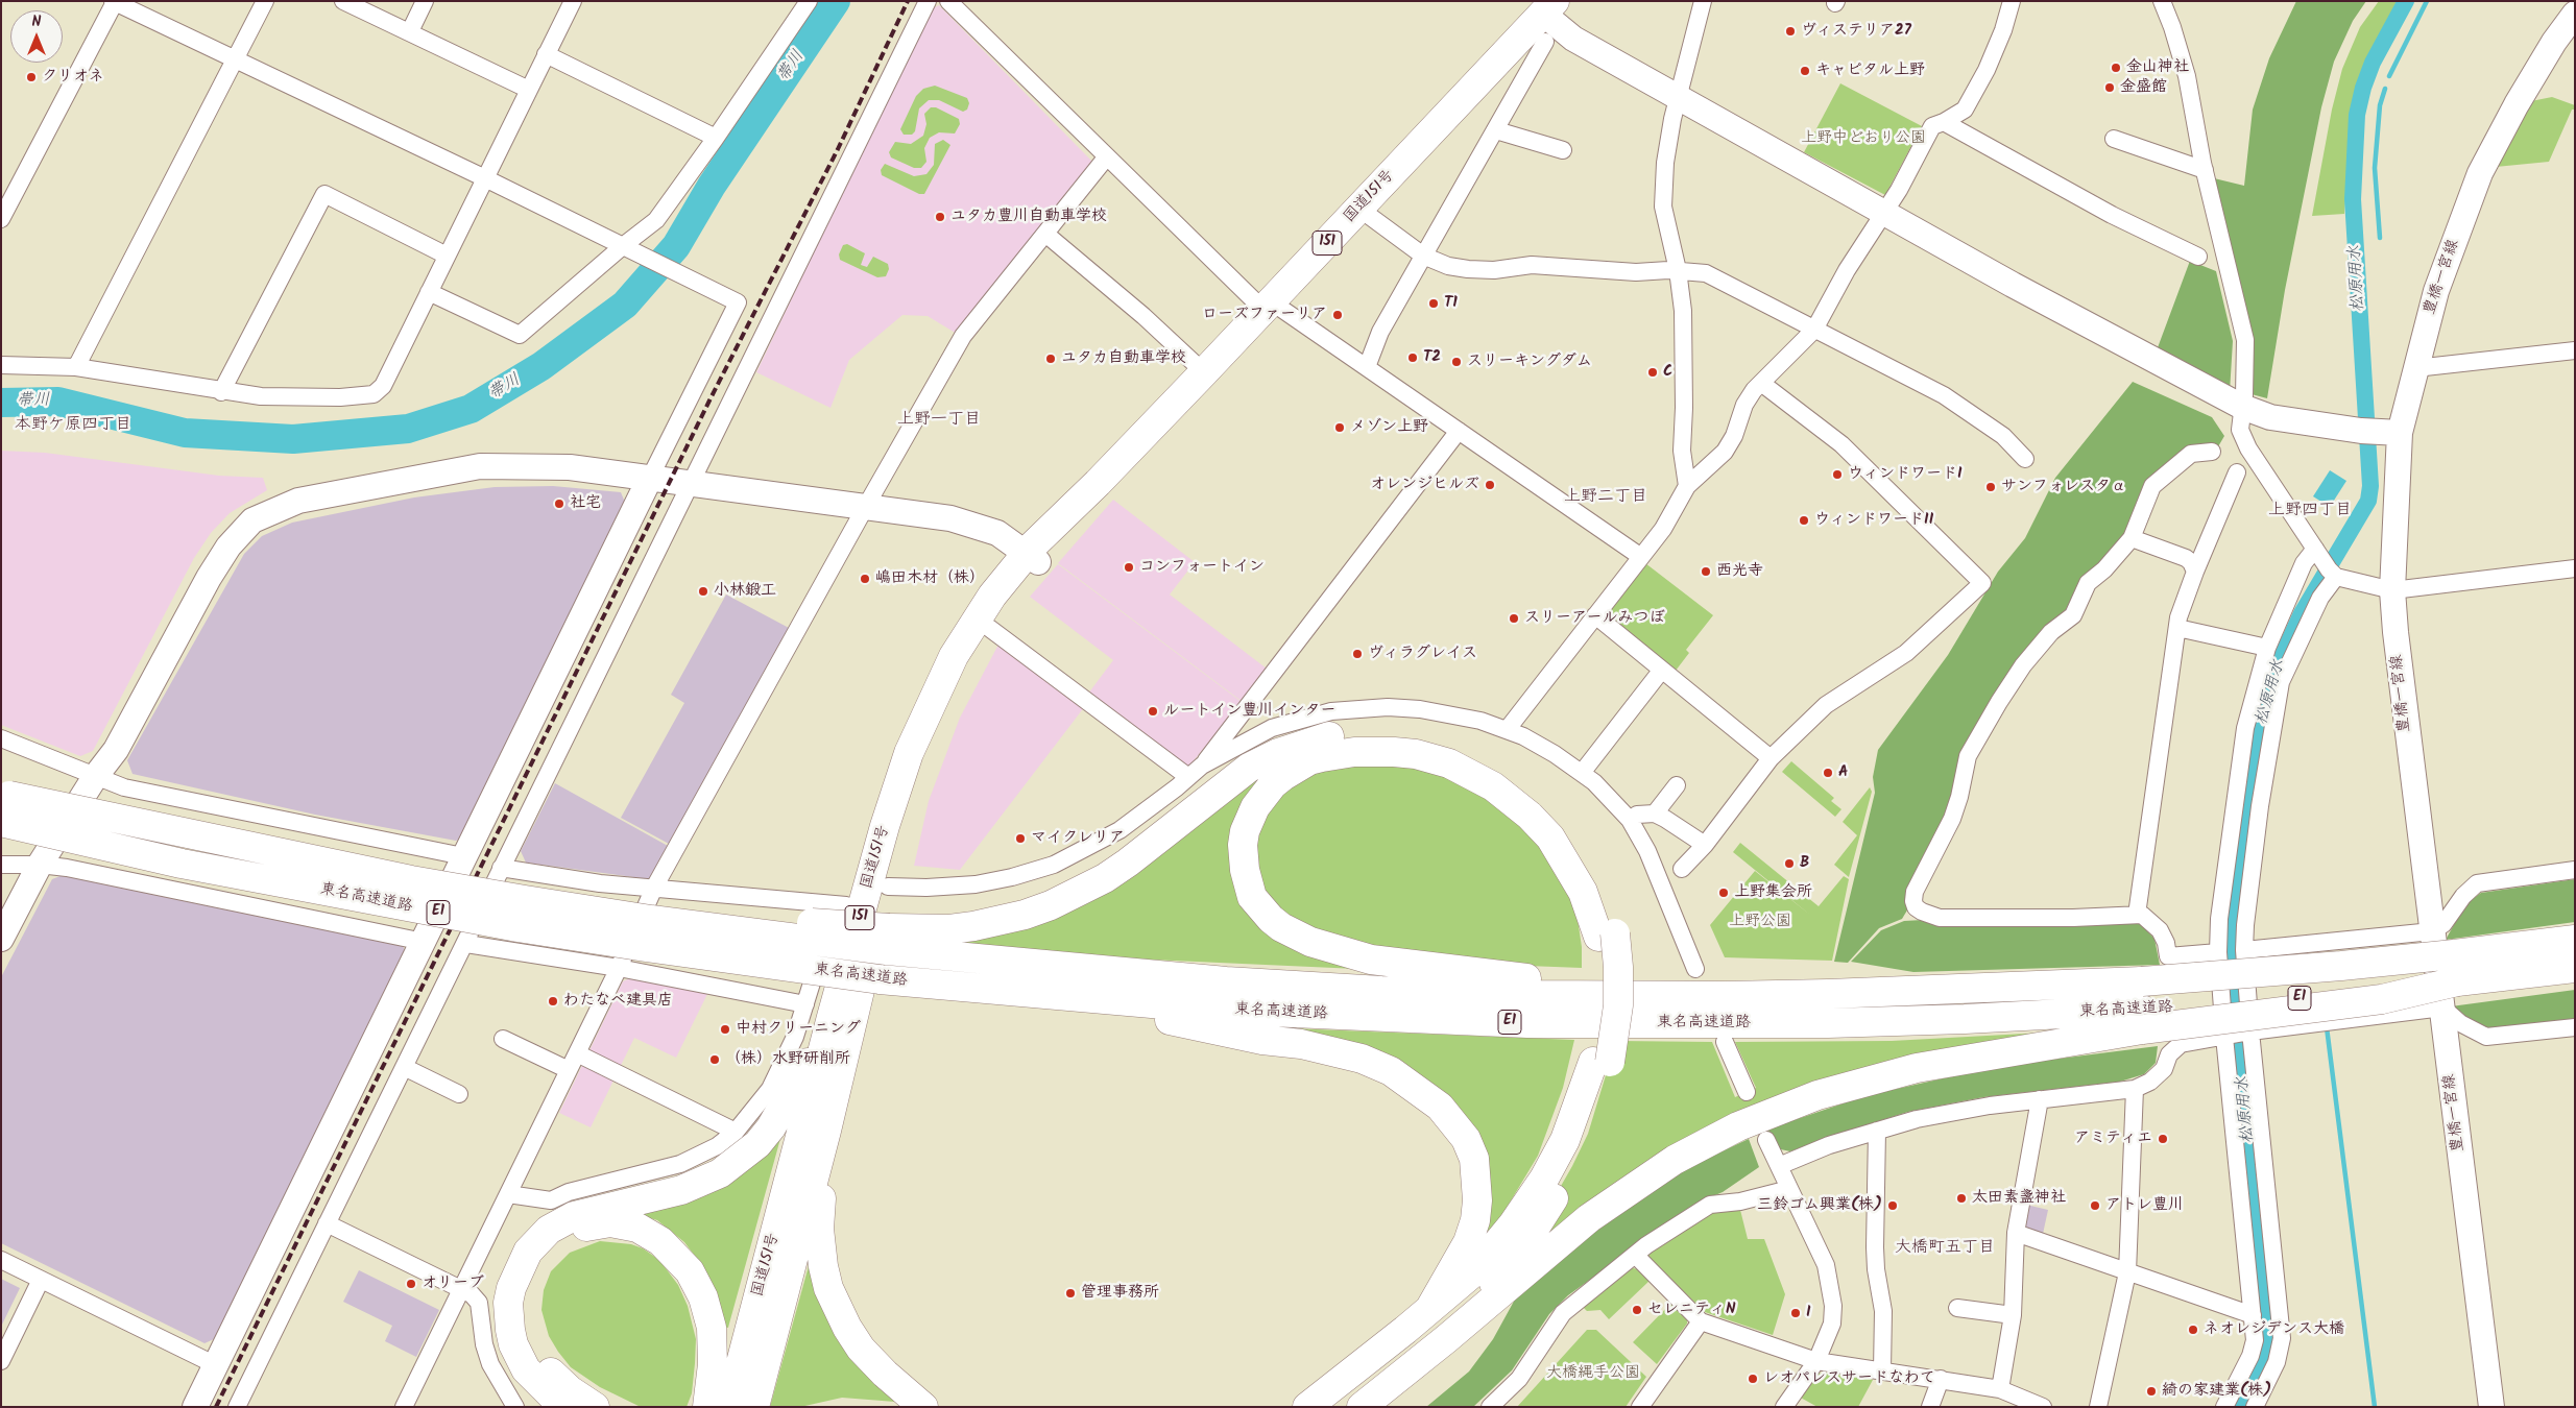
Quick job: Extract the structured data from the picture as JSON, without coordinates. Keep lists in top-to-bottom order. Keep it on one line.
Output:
{"streets":{"highway":["国道151号","151","東名高速道路","E1"],"street":["豊橋一宮線"]},"districts":["上野一丁目","本野ケ原四丁目","上野二丁目","上野四丁目","大橋町五丁目"],"water":["帯川","松原用水"],"parks":["上野中どおり公園","上野公園","大橋縄手公園"],"places":["ヴィステリア27","金山神社","キャピタル上野","クリオネ","金盛館","ユタカ豊川自動車学校","T1","ローズファーリア","T2","ユタカ自動車学校","スリーキングダム","C","メゾン上野","ウィンドワードI","オレンジヒルズ","サンフォレスタα","社宅","ウィンドワードII","コンフォートイン","西光寺","嶋田木材（株）","小林鍛工","スリーアールみつぼ","ヴィラグレイス","ルートイン豊川インター","A","マイクレリア","B","上野集会所","わたなべ建具店","中村クリーニング","（株）水野研削所","アミティエ","太田素盞神社","三鈴ゴム興業(株)","アトレ豊川","オリーブ","管理事務所","セレニティN","I","ネオレジデンス大橋","レオパレスサードなわて","綺の家建業(株)"],"north":"top"}
